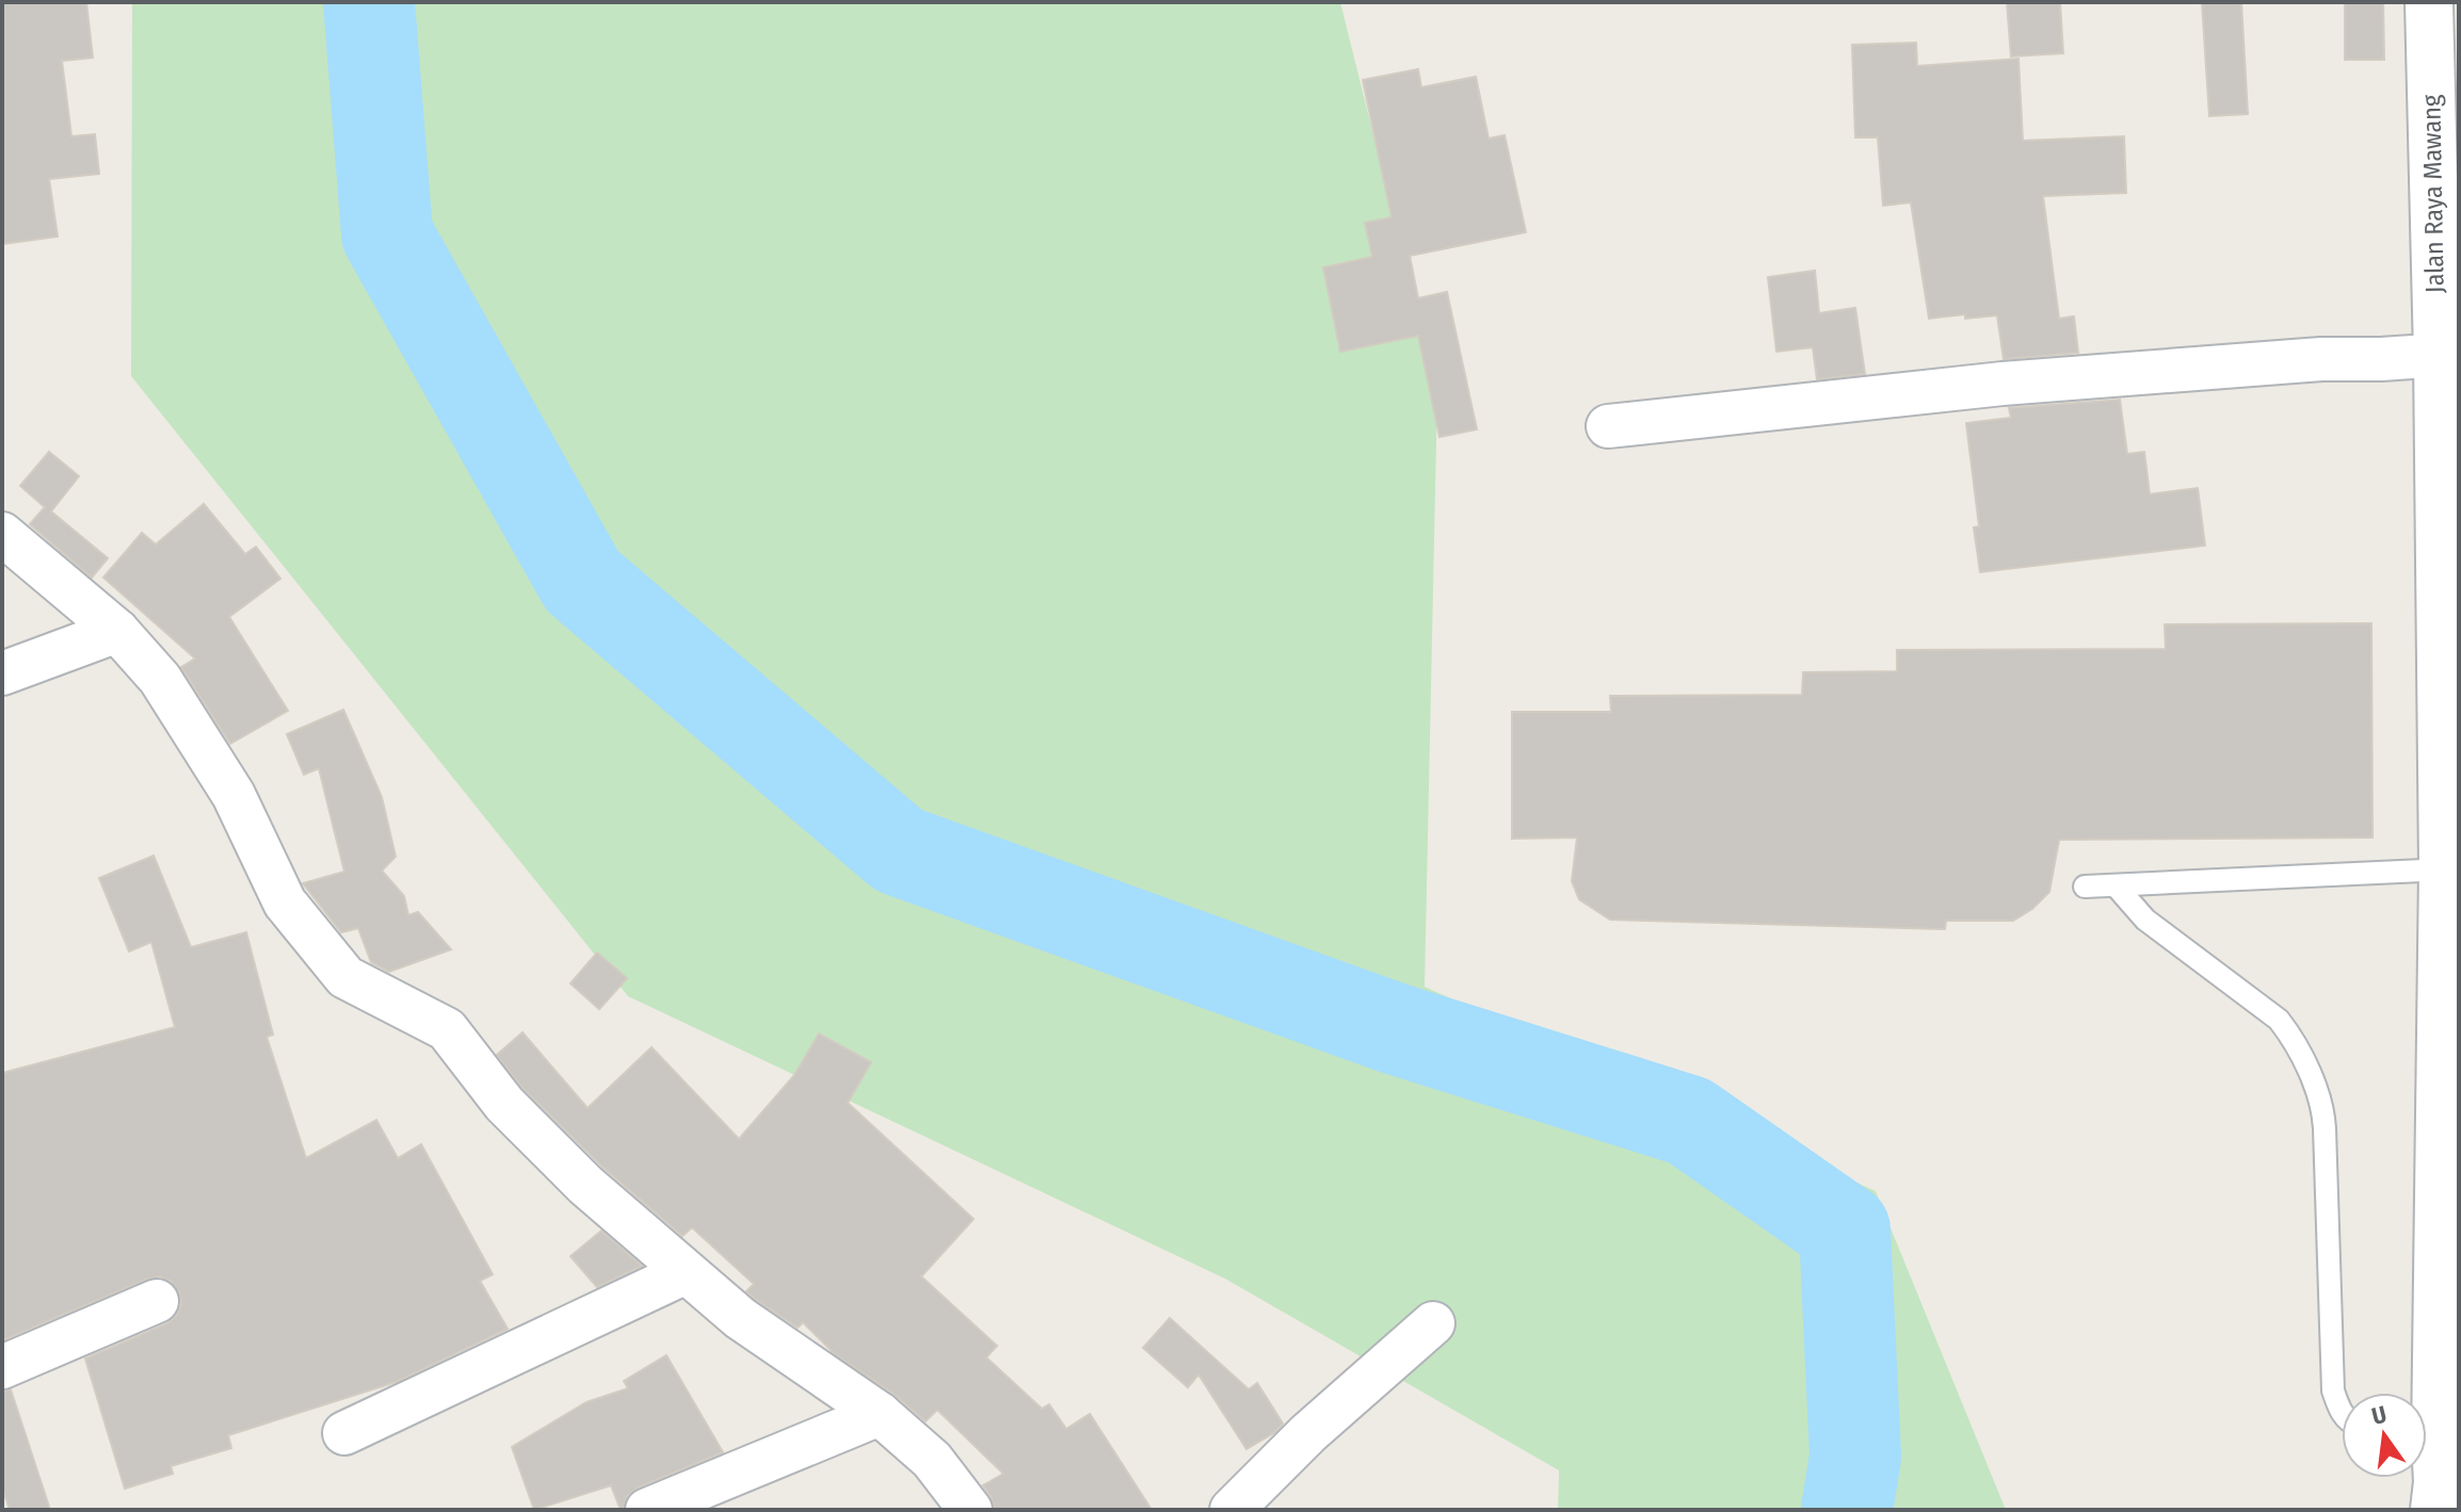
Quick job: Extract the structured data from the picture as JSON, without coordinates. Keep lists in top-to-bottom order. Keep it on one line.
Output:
{"streets":{"main road":["Jalan Raya Mawang"]},"north":"top"}
